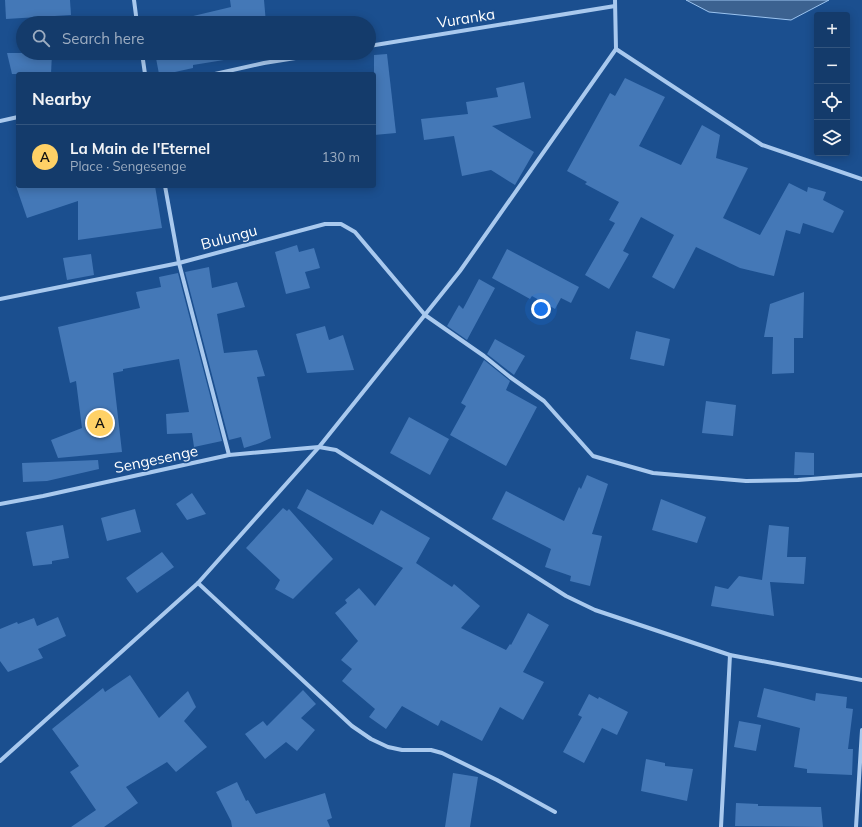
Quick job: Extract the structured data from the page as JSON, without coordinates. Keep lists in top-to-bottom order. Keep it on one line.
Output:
{"streets":{"street":["Vuranka","Bulungu","Sengesenge"]},"page":{"map_buttons":["+","−"],"search":"Search here","heading":"Nearby","list":[{"mark":"A","name":"La Main de l'Eternel","note":"Place · Sengesenge","value":"130 m"}],"pins":"A"}}
